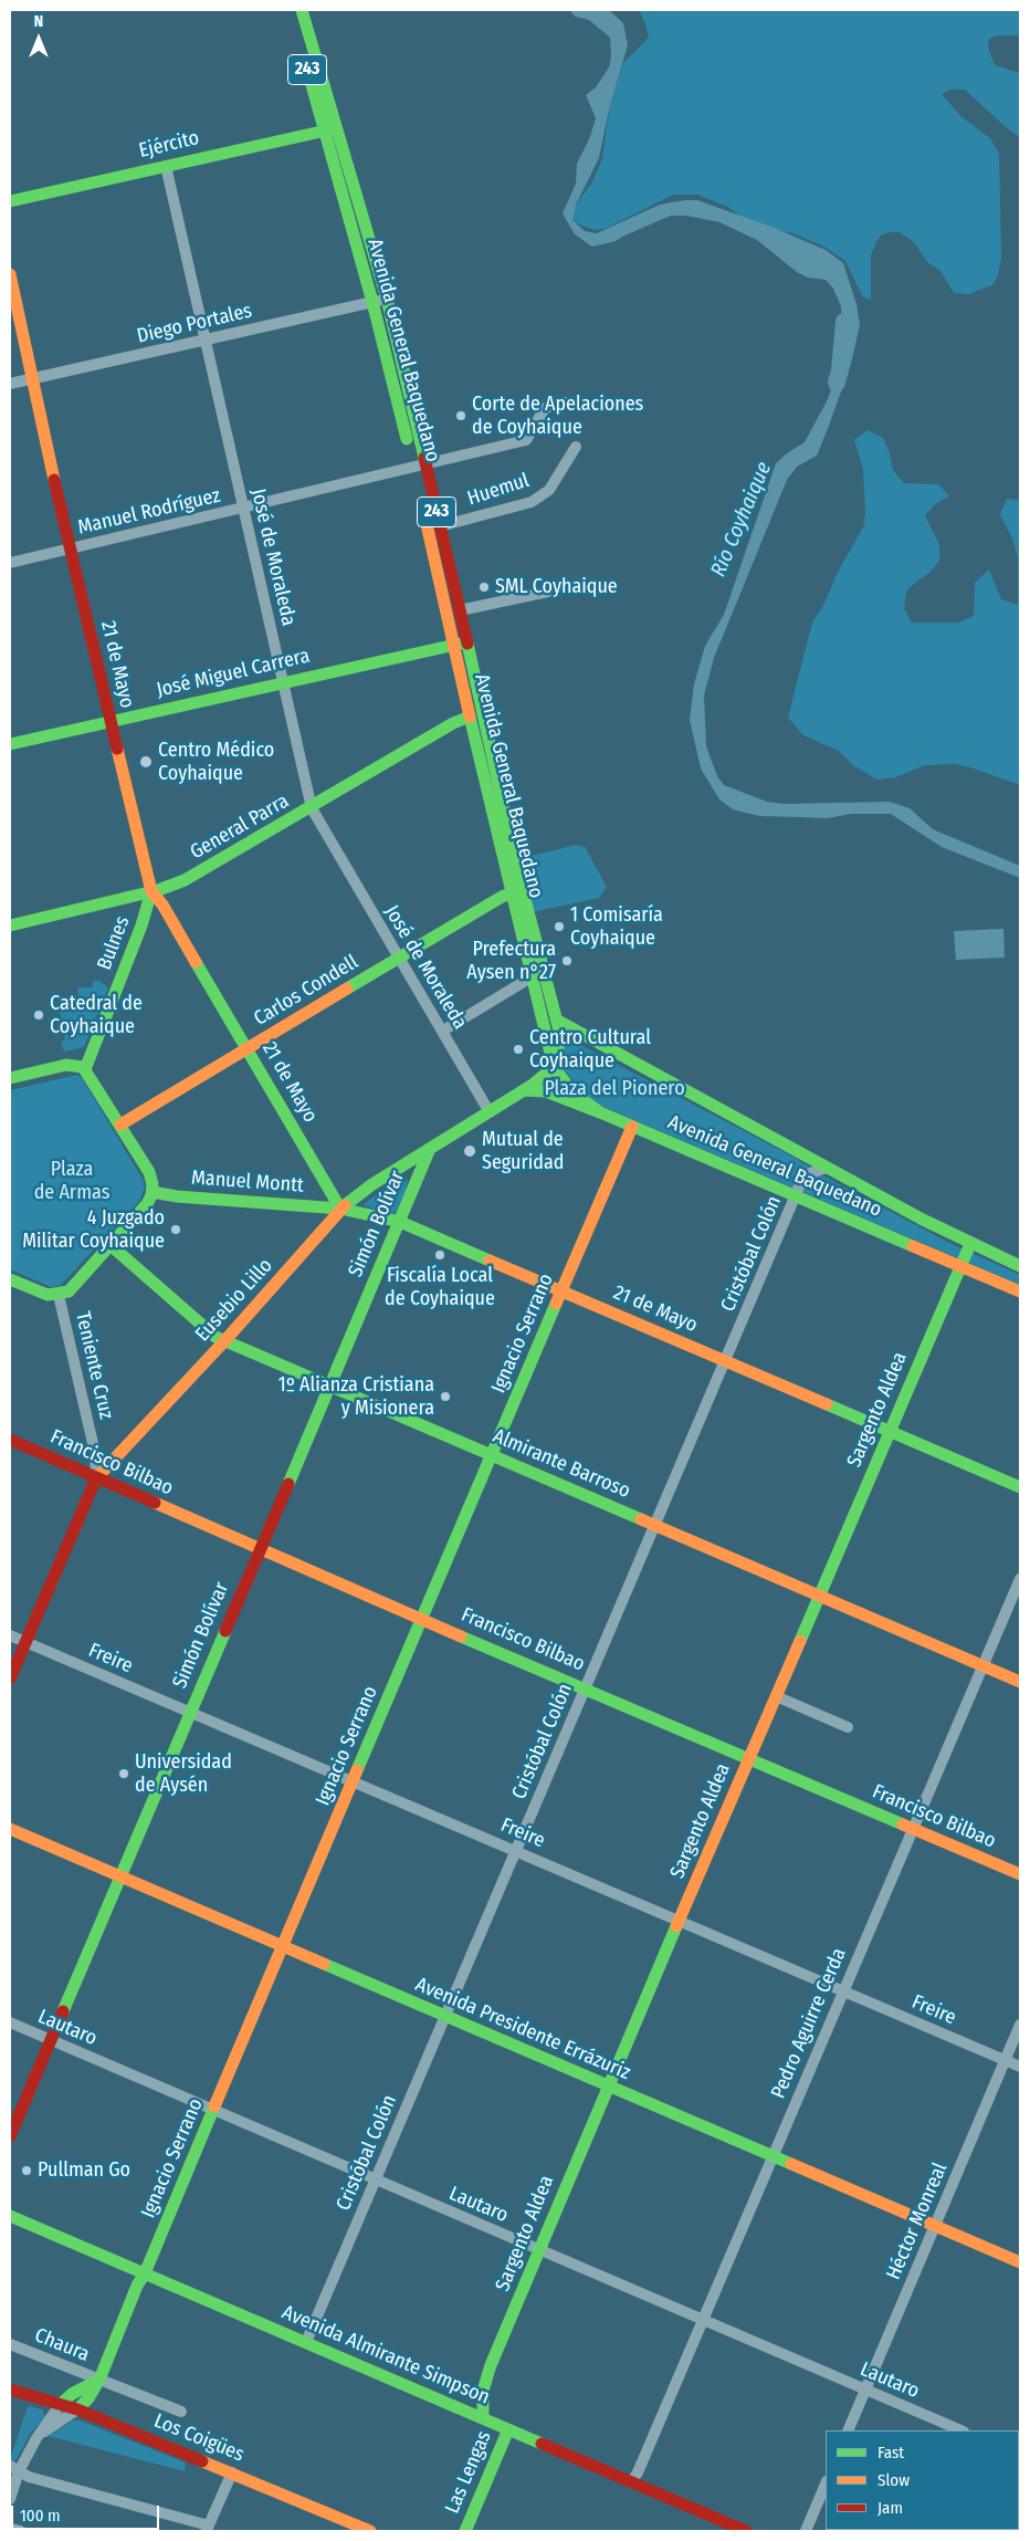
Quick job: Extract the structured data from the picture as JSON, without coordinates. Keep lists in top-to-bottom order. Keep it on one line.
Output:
{"streets":{"street":["243","Ejército","Diego Portales","Avenida General Baquedano","Huemul","Manuel Rodríguez","José de Moraleda","21 de Mayo","José Miguel Carrera","General Parra","Bulnes","Carlos Condell","Manuel Montt","Simón Bolívar","Cristóbal Colón","Eusebio Lillo","Ignacio Serrano","Teniente Cruz","Sargento Aldea","Francisco Bilbao","Almirante Barroso","Freire","Pedro Aguirre Cerda","Lautaro","Avenida Presidente Errázuriz","Héctor Monreal","Chaura","Avenida Almirante Simpson","Los Coigües","Las Lengas"]},"crossings":[["Ejército","Avenida General Baquedano"],["Ejército","José de Moraleda"],["Diego Portales","Avenida General Baquedano"],["Diego Portales","José de Moraleda"],["Diego Portales","21 de Mayo"],["Avenida General Baquedano","Huemul"],["Avenida General Baquedano","Manuel Rodríguez"],["Avenida General Baquedano","José Miguel Carrera"],["Avenida General Baquedano","General Parra"],["Avenida General Baquedano","Carlos Condell"],["Avenida General Baquedano","Cristóbal Colón"],["Avenida General Baquedano","Eusebio Lillo"],["Avenida General Baquedano","Ignacio Serrano"],["Avenida General Baquedano","Sargento Aldea"],["Manuel Rodríguez","José de Moraleda"],["Manuel Rodríguez","21 de Mayo"],["José de Moraleda","José Miguel Carrera"],["José de Moraleda","General Parra"],["José de Moraleda","Carlos Condell"],["José de Moraleda","Eusebio Lillo"],["21 de Mayo","José Miguel Carrera"],["21 de Mayo","General Parra"],["21 de Mayo","Bulnes"],["21 de Mayo","Carlos Condell"],["21 de Mayo","Manuel Montt"],["21 de Mayo","Simón Bolívar"],["21 de Mayo","Cristóbal Colón"],["21 de Mayo","Eusebio Lillo"],["21 de Mayo","Ignacio Serrano"],["21 de Mayo","Sargento Aldea"],["General Parra","Bulnes"],["Manuel Montt","Eusebio Lillo"],["Simón Bolívar","Eusebio Lillo"],["Simón Bolívar","Francisco Bilbao"],["Simón Bolívar","Almirante Barroso"],["Simón Bolívar","Freire"],["Simón Bolívar","Lautaro"],["Simón Bolívar","Avenida Presidente Errázuriz"],["Cristóbal Colón","Francisco Bilbao"],["Cristóbal Colón","Almirante Barroso"],["Cristóbal Colón","Freire"],["Cristóbal Colón","Lautaro"],["Cristóbal Colón","Avenida Presidente Errázuriz"],["Cristóbal Colón","Avenida Almirante Simpson"],["Eusebio Lillo","Teniente Cruz"],["Eusebio Lillo","Francisco Bilbao"],["Eusebio Lillo","Almirante Barroso"],["Eusebio Lillo","Freire"],["Ignacio Serrano","Francisco Bilbao"],["Ignacio Serrano","Almirante Barroso"],["Ignacio Serrano","Freire"],["Ignacio Serrano","Lautaro"],["Ignacio Serrano","Avenida Presidente Errázuriz"],["Ignacio Serrano","Chaura"],["Ignacio Serrano","Avenida Almirante Simpson"],["Ignacio Serrano","Los Coigües"],["Teniente Cruz","Francisco Bilbao"],["Sargento Aldea","Francisco Bilbao"],["Sargento Aldea","Almirante Barroso"],["Sargento Aldea","Freire"],["Sargento Aldea","Lautaro"],["Sargento Aldea","Avenida Presidente Errázuriz"],["Sargento Aldea","Avenida Almirante Simpson"],["Francisco Bilbao","Pedro Aguirre Cerda"],["Almirante Barroso","Pedro Aguirre Cerda"],["Freire","Pedro Aguirre Cerda"],["Freire","Héctor Monreal"],["Pedro Aguirre Cerda","Lautaro"],["Pedro Aguirre Cerda","Avenida Presidente Errázuriz"],["Pedro Aguirre Cerda","Avenida Almirante Simpson"],["Lautaro","Héctor Monreal"],["Avenida Presidente Errázuriz","Héctor Monreal"],["Avenida Almirante Simpson","Las Lengas"]],"water":["Río Coyhaique"],"parks":["Plaza del Pionero","Plaza de Armas"],"places":["Corte de Apelaciones de Coyhaique","SML Coyhaique","Centro Médico Coyhaique","1 Comisaría Coyhaique","Prefectura Aysen n°27","Catedral de Coyhaique","Centro Cultural Coyhaique","Mutual de Seguridad","4 Juzgado Militar Coyhaique","Fiscalía Local de Coyhaique","1º Alianza Cristiana y Misionera","Universidad de Aysén","Pullman Go"],"legend":["Fast","Slow","Jam"],"scale_bar":"100 m","north":"top"}
